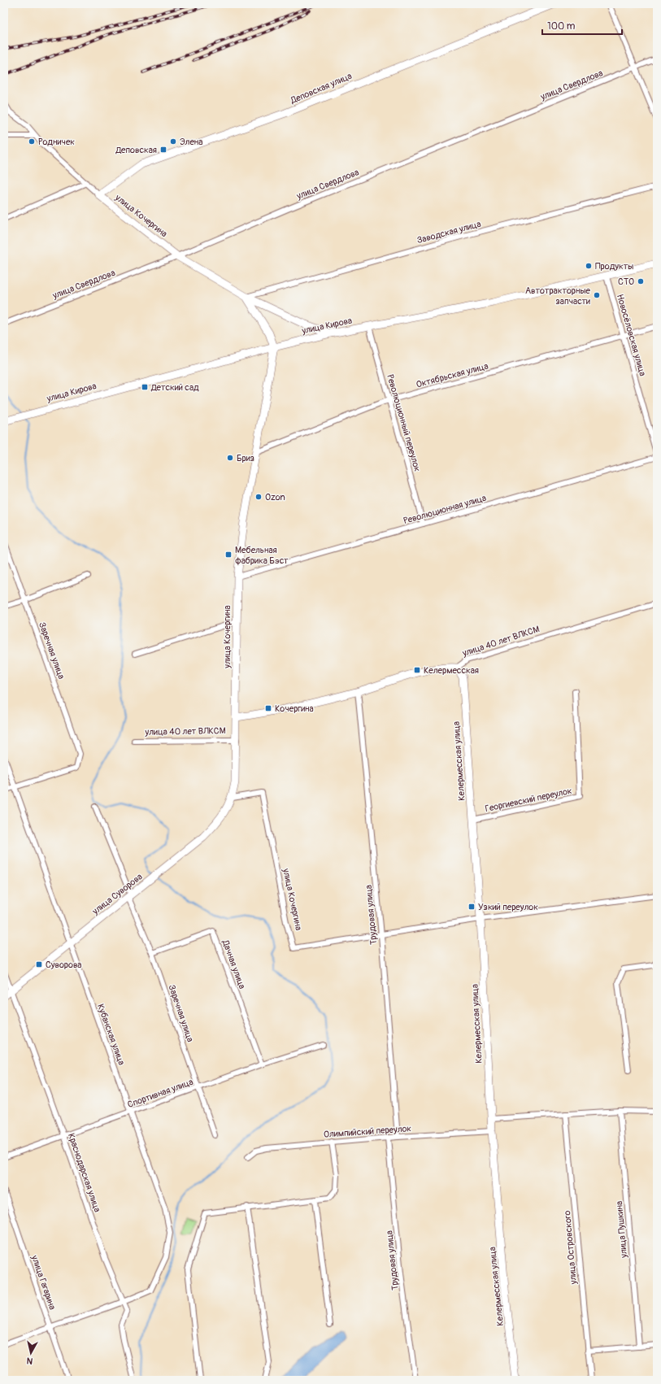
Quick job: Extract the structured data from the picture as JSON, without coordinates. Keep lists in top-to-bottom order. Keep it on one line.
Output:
{"streets":{"street":["улица Свердлова","Деповская улица","улица Кочергина","Заводская улица","улица Кирова","Новосёловская улица","Октябрьская улица","Революционный переулок","Революционная улица","улица 40 лет ВЛКСМ","Заречная улица","Келермесская улица","Георгиевский переулок","улица Суворова","Трудовая улица","Дачная улица","Кубанская улица","Спортивная улица","Олимпийский переулок","Краснодарская улица","улица Пушкина","улица Островского","улица Гагарина"]},"crossings":[["улица Свердлова","улица Кочергина"],["Деповская улица","улица Кочергина"],["улица Кочергина","Заводская улица"],["улица Кочергина","улица Кирова"],["улица Кочергина","Октябрьская улица"],["улица Кочергина","Революционная улица"],["улица Кочергина","улица 40 лет ВЛКСМ"],["улица Кочергина","улица Суворова"],["улица Кочергина","Трудовая улица"],["улица Кирова","Новосёловская улица"],["улица Кирова","Революционный переулок"],["Новосёловская улица","Октябрьская улица"],["Новосёловская улица","Революционная улица"],["Октябрьская улица","Революционный переулок"],["Революционный переулок","Революционная улица"],["улица 40 лет ВЛКСМ","Келермесская улица"],["улица 40 лет ВЛКСМ","Трудовая улица"],["Заречная улица","улица Суворова"],["Заречная улица","Дачная улица"],["Заречная улица","Кубанская улица"],["Заречная улица","Спортивная улица"],["Келермесская улица","Георгиевский переулок"],["Келермесская улица","Олимпийский переулок"],["улица Суворова","Кубанская улица"],["улица Суворова","Краснодарская улица"],["Трудовая улица","Олимпийский переулок"],["Дачная улица","Спортивная улица"],["Кубанская улица","Спортивная улица"],["Кубанская улица","Краснодарская улица"],["Кубанская улица","улица Гагарина"],["Спортивная улица","Краснодарская улица"]],"places":{"other":["Родничек","Элена","Продукты","СТО","Автотракторные запчасти","Бриз","Ozon"],"transit":["Деповская","Детский сад","Мебельная фабрика Бэст","Келермесская","Кочергина","Узкий переулок","Суворова"]},"scale_bar":"100 m","north":"bottom"}
